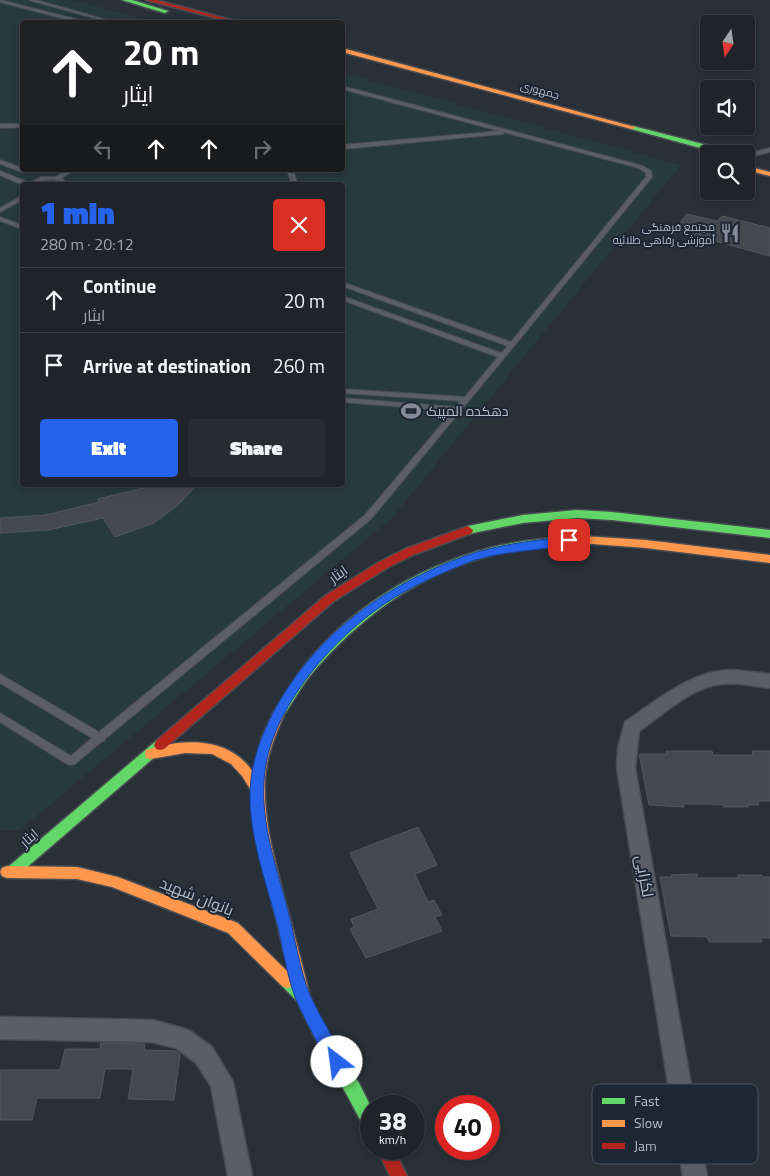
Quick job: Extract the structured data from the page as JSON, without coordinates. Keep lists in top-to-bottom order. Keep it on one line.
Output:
{"streets":{"street":["جمهوری","ایثار","لکزایی","بانوان شهید"]},"crossings":[["ایثار","بانوان شهید"]],"places":{"restaurant":["مجتمع فرهنگی ٱموزشی رفاهی طلائیه"],"sports":["دهکده المپیک"]},"legend":["Fast","Slow","Jam"],"north":"bottom","page":{"turn":["20 m","ایثار"],"heading":["1 min","280 m · 20:12"],"list":[{"name":"Continue","note":"ایثار","value":"20 m"},{"name":"Arrive at destination","value":"260 m"}],"buttons":["Exit","Share"],"speed":"38 km/h","limit":"40"}}
